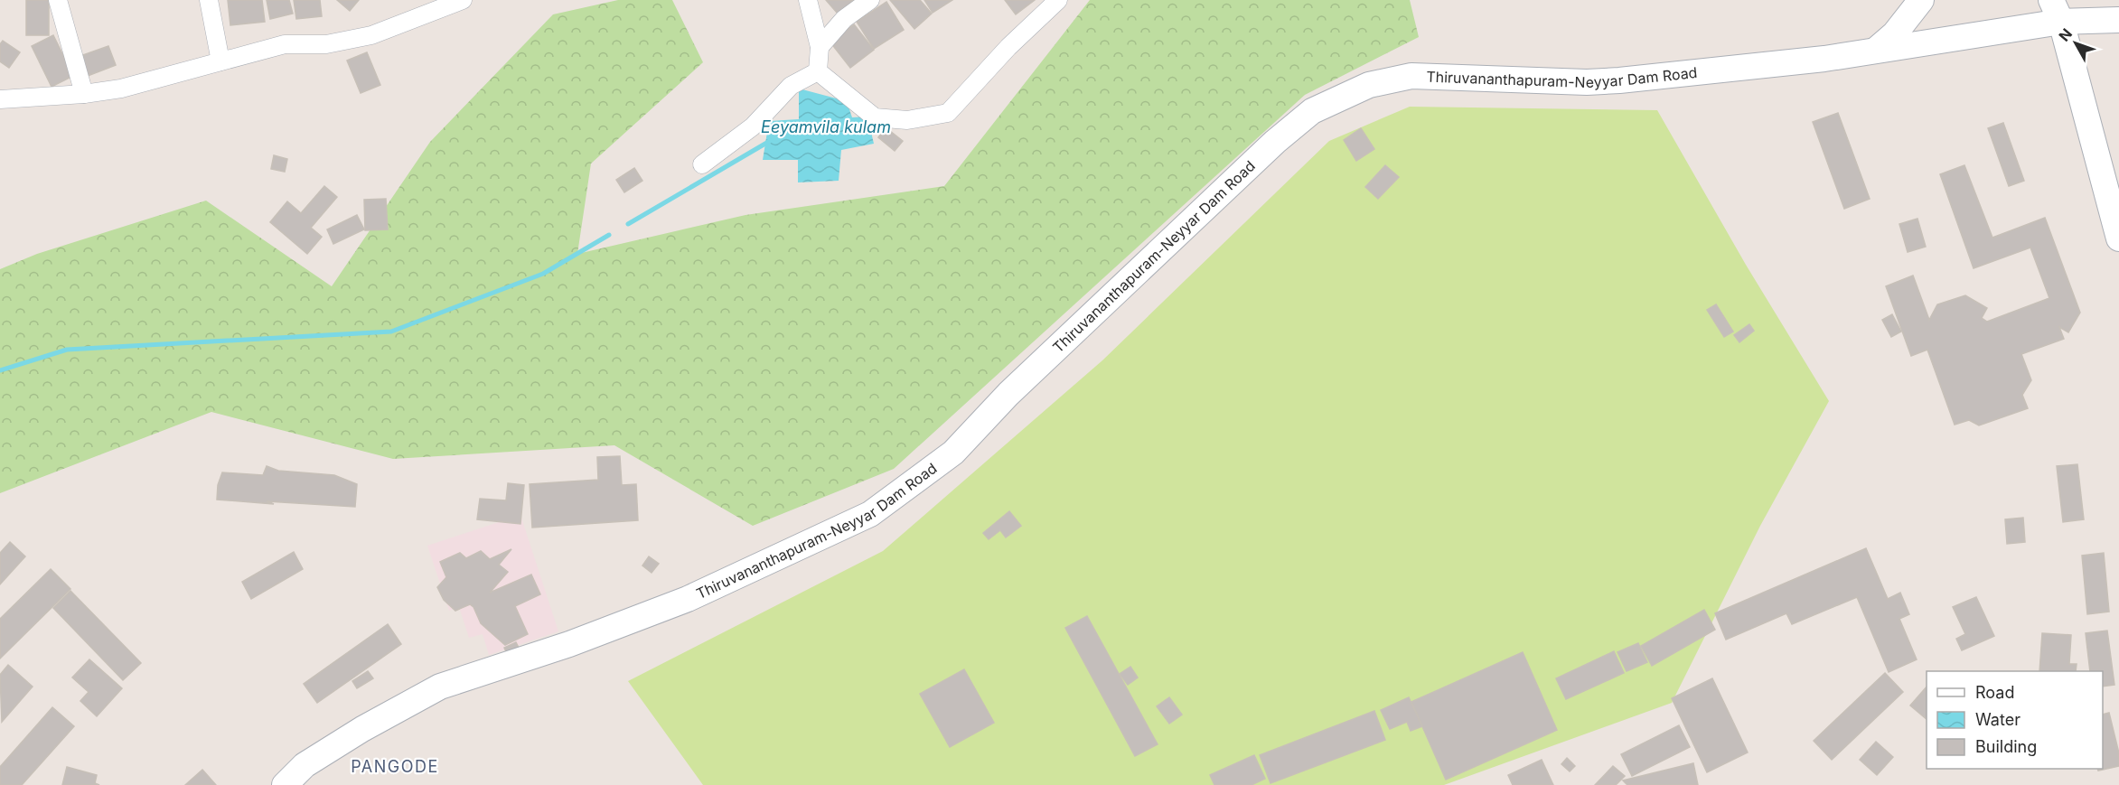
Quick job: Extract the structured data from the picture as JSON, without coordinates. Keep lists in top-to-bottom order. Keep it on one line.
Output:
{"streets":{"main road":["Thiruvananthapuram-Neyyar Dam Road"]},"districts":["PANGODE"],"water":["Eeyamvila kulam"],"legend":["Road","Water","Building"],"north":"top left"}
